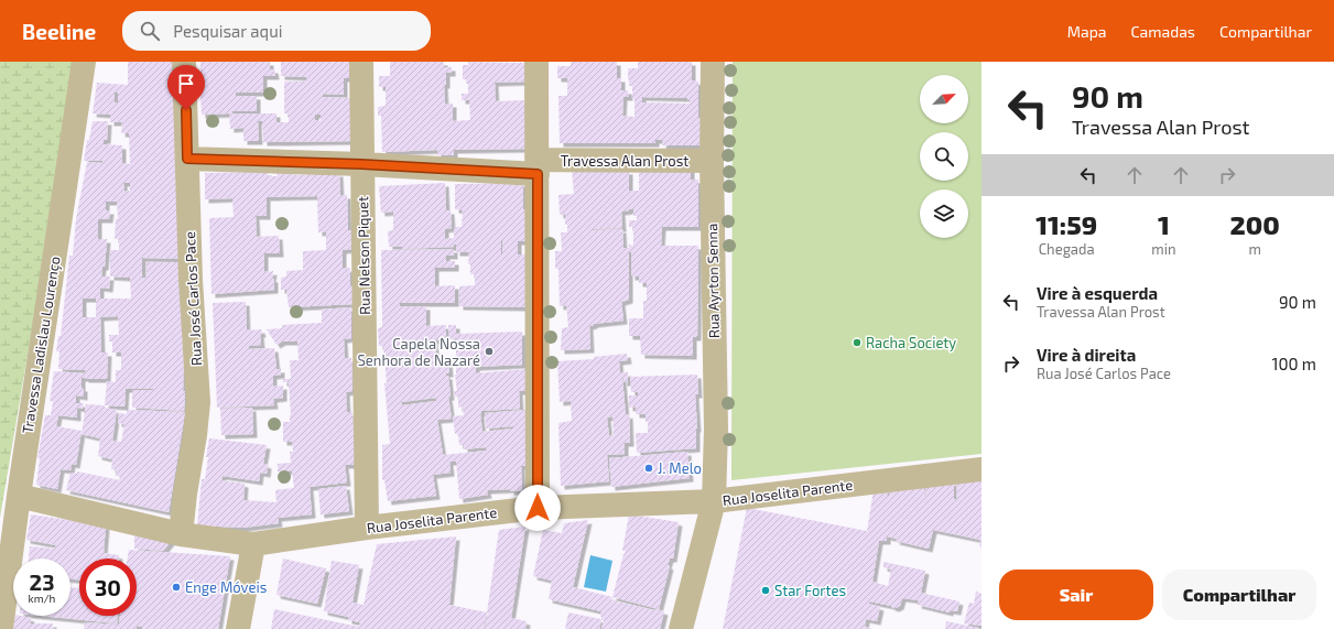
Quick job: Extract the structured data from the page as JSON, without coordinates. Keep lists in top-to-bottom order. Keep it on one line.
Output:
{"streets":{"street":["Travessa Alan Prost","Rua Nelson Piquet","Rua Ayrton Senna","Rua José Carlos Pace","Travessa Ladislau Lourenço","Rua Joselita Parente"]},"crossings":[["Travessa Alan Prost","Rua Nelson Piquet"],["Travessa Alan Prost","Rua Ayrton Senna"],["Travessa Alan Prost","Rua José Carlos Pace"],["Rua Nelson Piquet","Rua Joselita Parente"],["Rua Ayrton Senna","Rua Joselita Parente"],["Rua José Carlos Pace","Rua Joselita Parente"],["Travessa Ladislau Lourenço","Rua Joselita Parente"]],"places":["Racha Society","Capela Nossa Senhora de Nazaré","J. Melo","Enge Móveis","Star Fortes"],"north":"top right","page":{"header":"Beeline","search":"Pesquisar aqui","nav":["Mapa","Camadas","Compartilhar"],"turn":["90 m","Travessa Alan Prost"],"eta":["11:59","Chegada","1","min","200","m"],"list":[{"name":"Vire à esquerda","note":"Travessa Alan Prost","value":"90 m"},{"name":"Vire à direita","note":"Rua José Carlos Pace","value":"100 m"}],"speed":"23 km/h","limit":"30","buttons":["Sair","Compartilhar"]}}
